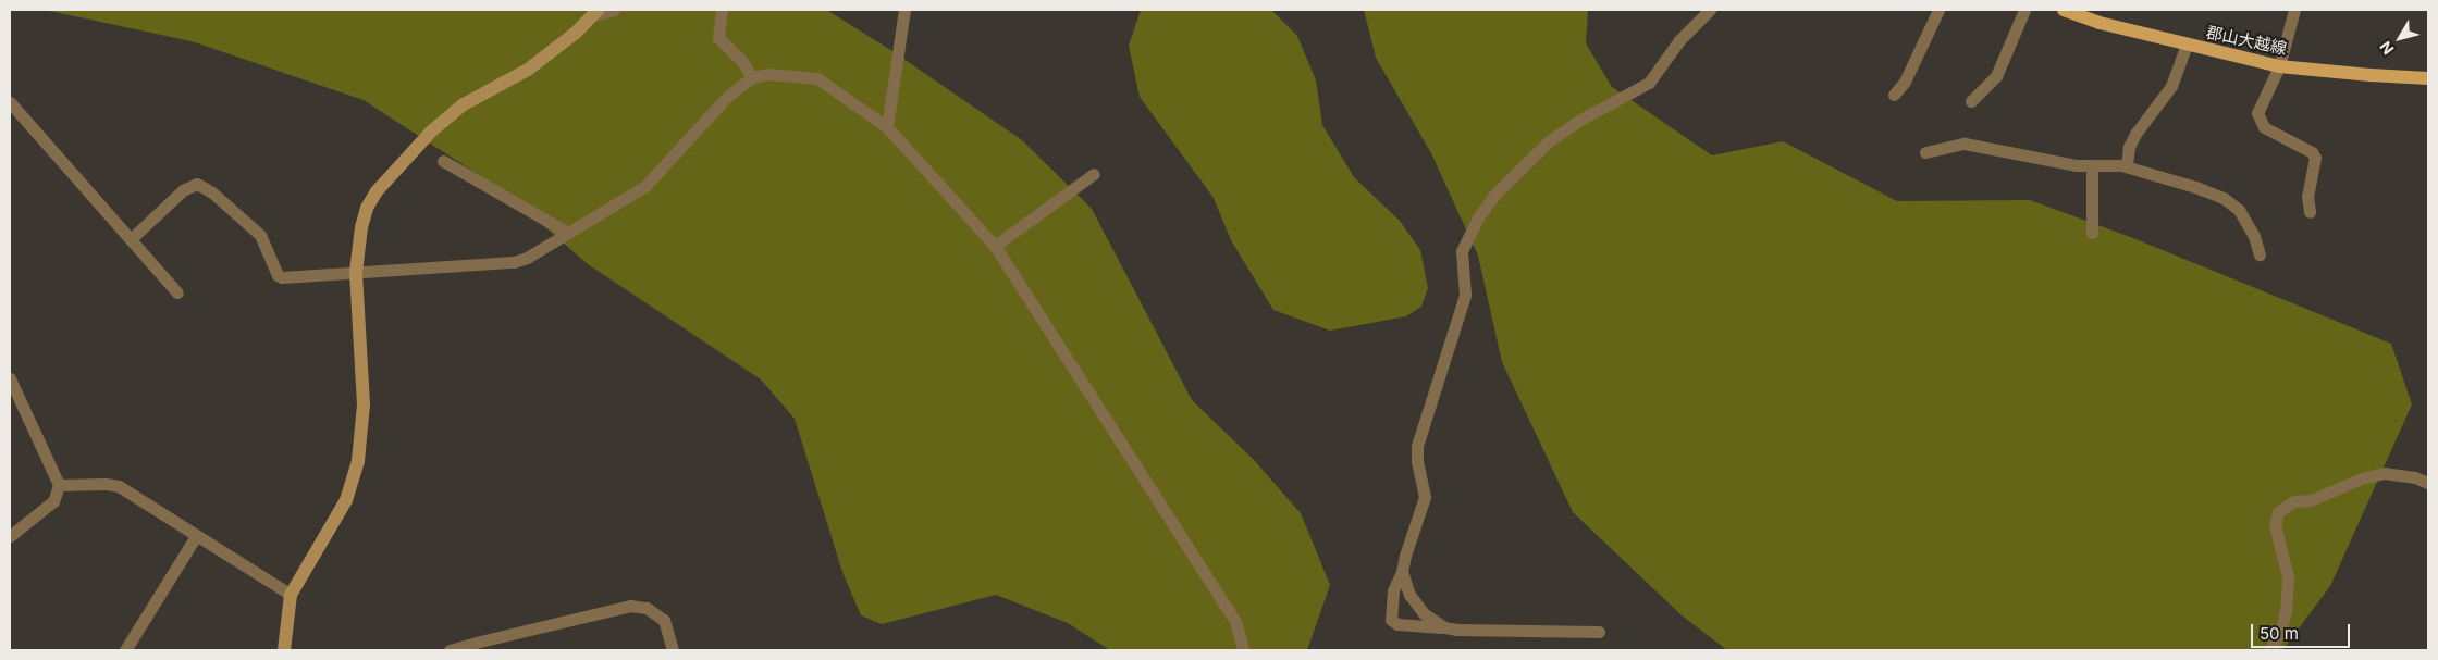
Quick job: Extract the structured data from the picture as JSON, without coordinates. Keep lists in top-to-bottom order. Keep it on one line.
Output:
{"streets":{"main road":["郡山大越線"]},"scale_bar":"50 m","north":"bottom left"}
